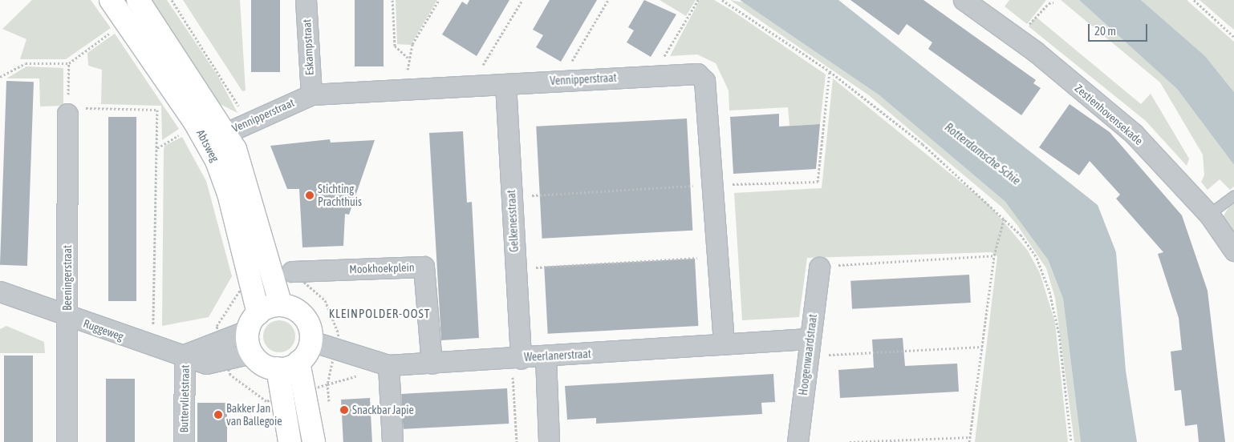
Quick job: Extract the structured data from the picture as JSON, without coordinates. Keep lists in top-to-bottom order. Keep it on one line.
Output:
{"streets":{"street":["Eskampstraat","Vennipperstraat","Zestienhovensekade","Abtsweg","Gelkenesstraat","Mookhoekplein","Beeningerstraat","Ruggeweg","Hoogenwaardstraat","Weerlanerstraat","Buttervlietstraat"]},"crossings":[["Eskampstraat","Vennipperstraat"],["Vennipperstraat","Abtsweg"],["Vennipperstraat","Gelkenesstraat"],["Vennipperstraat","Weerlanerstraat"],["Abtsweg","Mookhoekplein"],["Abtsweg","Ruggeweg"],["Abtsweg","Weerlanerstraat"],["Gelkenesstraat","Weerlanerstraat"],["Mookhoekplein","Weerlanerstraat"],["Beeningerstraat","Ruggeweg"],["Ruggeweg","Weerlanerstraat"],["Ruggeweg","Buttervlietstraat"],["Hoogenwaardstraat","Weerlanerstraat"]],"districts":["KLEINPOLDER-OOST"],"water":["Rotterdamsche Schie"],"places":["Stichting Prachthuis","Snackbar Japie","Bakker Jan van Ballegoie"],"scale_bar":"20 m"}
